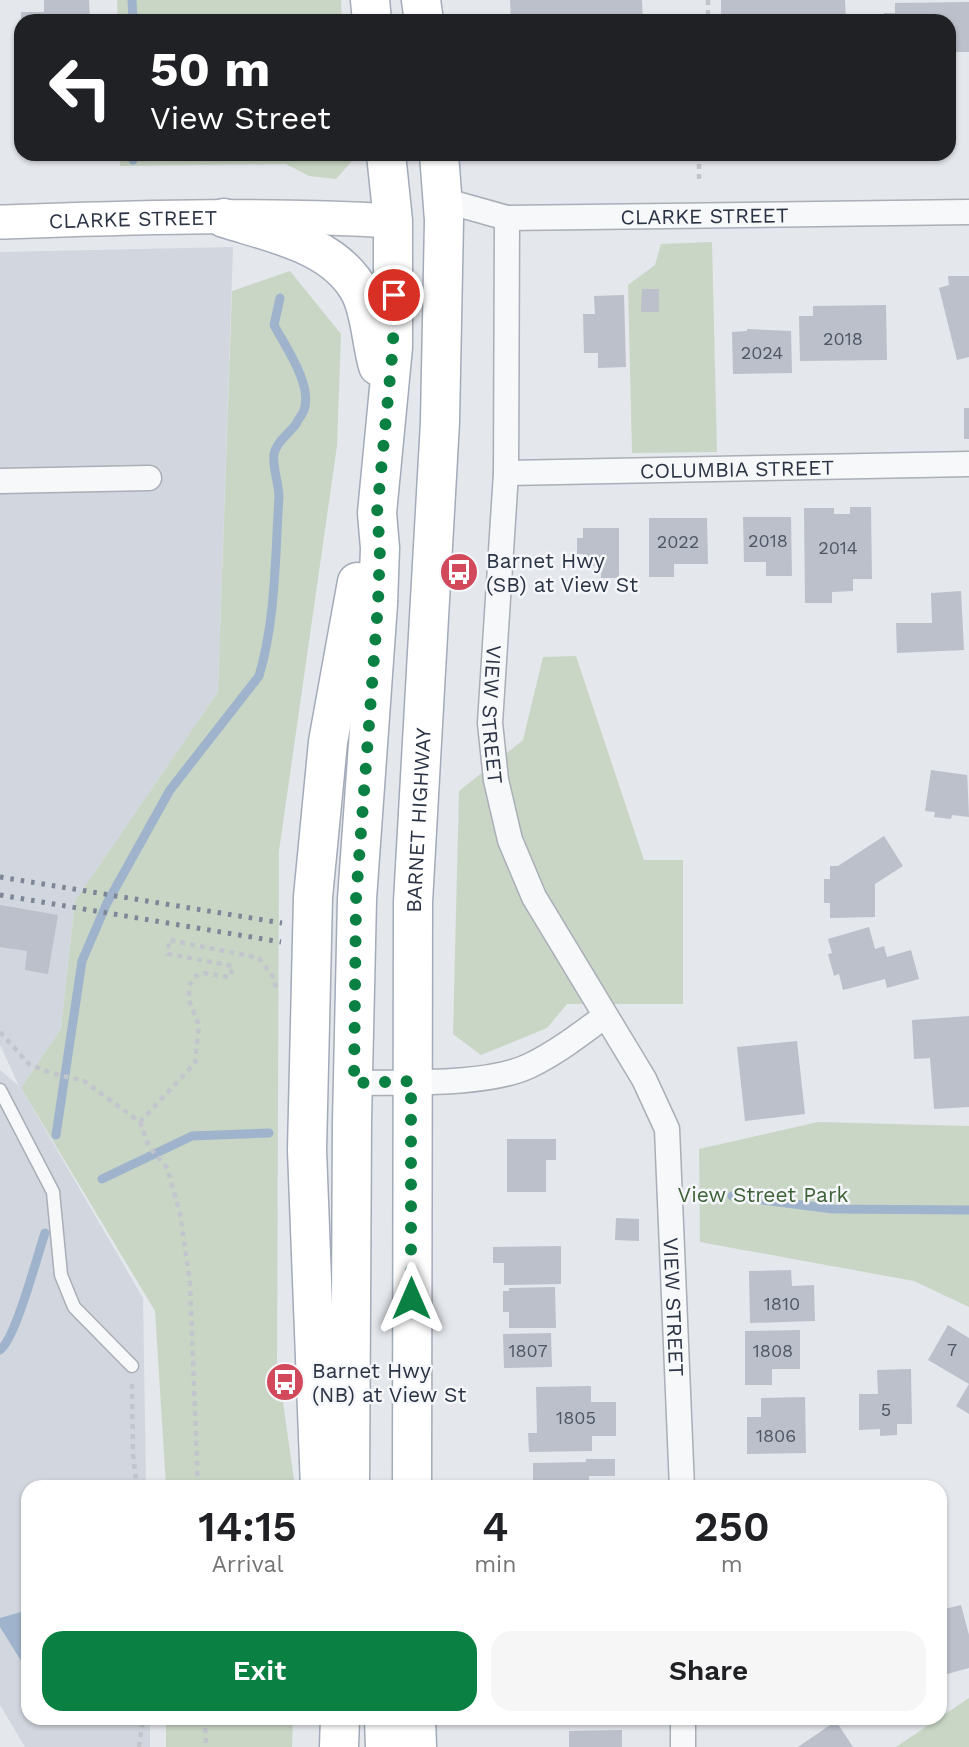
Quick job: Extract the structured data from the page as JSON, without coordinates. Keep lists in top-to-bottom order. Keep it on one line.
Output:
{"streets":{"main road":["CLARKE STREET","BARNET HIGHWAY"],"street":["COLUMBIA STREET","VIEW STREET"]},"crossings":[["CLARKE STREET","VIEW STREET"],["CLARKE STREET","BARNET HIGHWAY"],["COLUMBIA STREET","VIEW STREET"]],"parks":["View Street Park"],"places":{"bus stop":["Barnet Hwy (SB) at View St","Barnet Hwy (NB) at View St"]},"house_numbers":["2018","2024","2018","2022","2014","1810","7","1807","1808","5","1805","1806"],"page":{"turn":["50 m","View Street"],"eta":["14:15","Arrival","4","min","250","m"],"buttons":["Exit","Share"]}}
